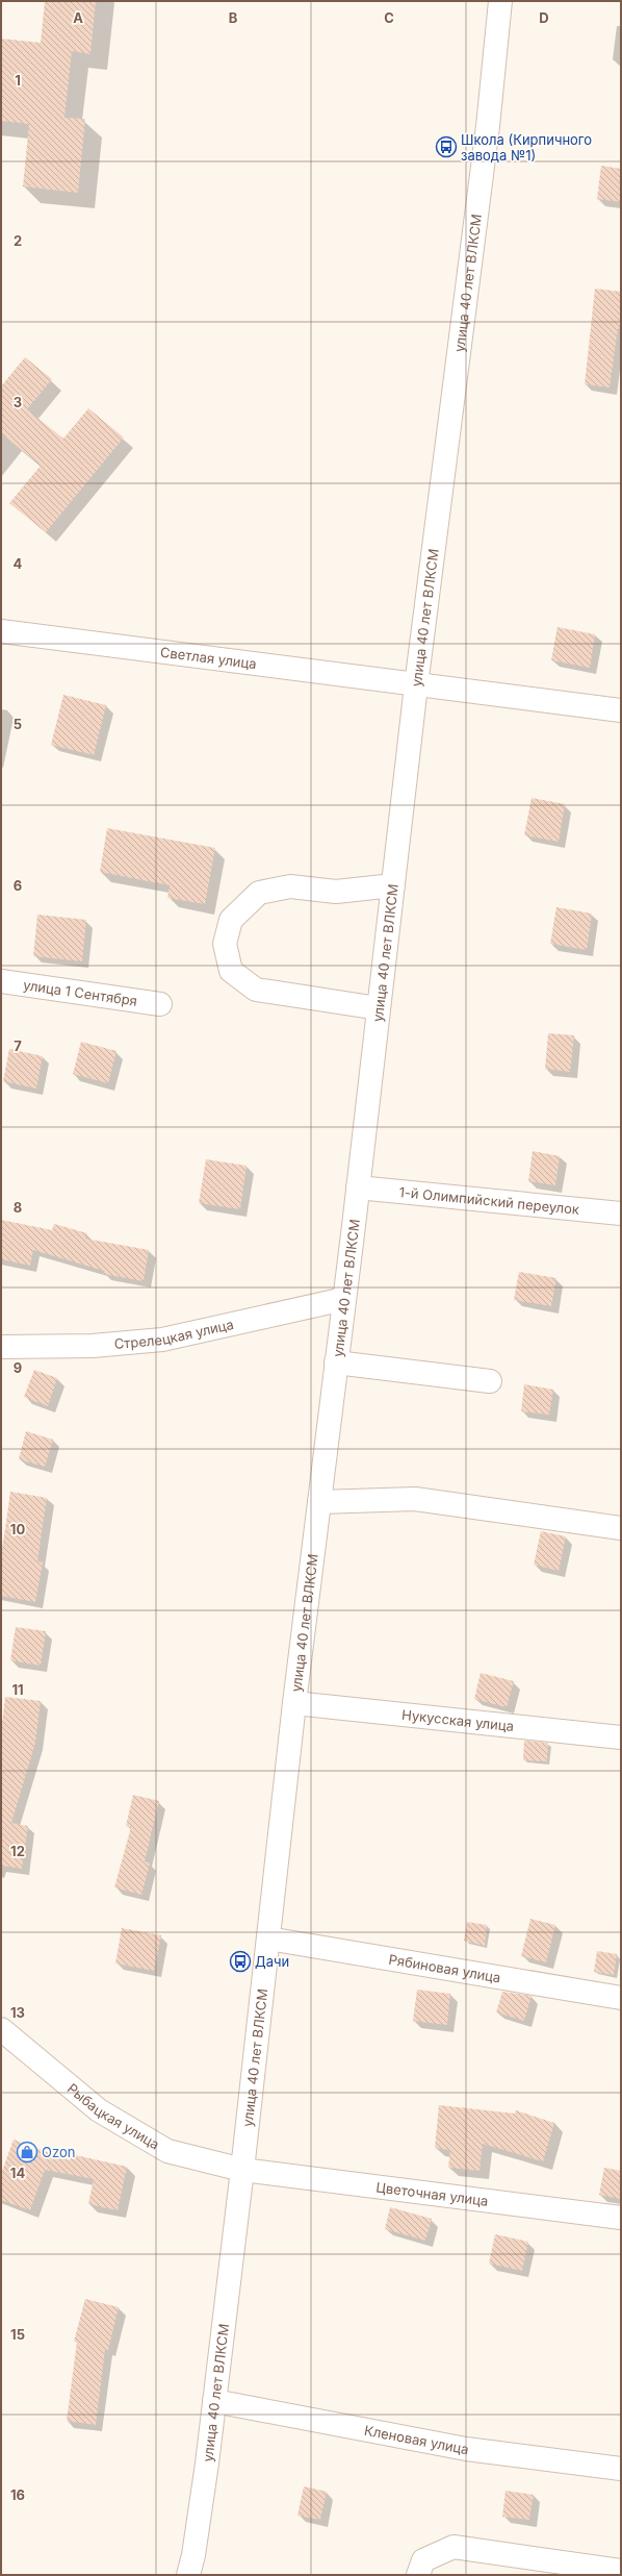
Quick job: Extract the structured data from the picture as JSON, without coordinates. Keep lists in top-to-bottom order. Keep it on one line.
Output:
{"streets":{"street":["улица 40 лет ВЛКСМ","Светлая улица","улица 1 Сентября","1-й Олимпийский переулок","Стрелецкая улица","Нукусская улица","Рябиновая улица","Рыбацкая улица","Цветочная улица","Кленовая улица"]},"crossings":[["улица 40 лет ВЛКСМ","Светлая улица"],["улица 40 лет ВЛКСМ","1-й Олимпийский переулок"],["улица 40 лет ВЛКСМ","Стрелецкая улица"],["улица 40 лет ВЛКСМ","Нукусская улица"],["улица 40 лет ВЛКСМ","Рябиновая улица"],["улица 40 лет ВЛКСМ","Рыбацкая улица"],["улица 40 лет ВЛКСМ","Цветочная улица"],["улица 40 лет ВЛКСМ","Кленовая улица"],["Рыбацкая улица","Цветочная улица"]],"places":{"bus stop":["Школа (Кирпичного завода №1)","Дачи"],"shop":["Ozon"]},"grid":{"columns":["A","B","C","D"],"rows":["1","2","3","4","5","6","7","8","9","10","11","12","13","14","15","16"]}}
